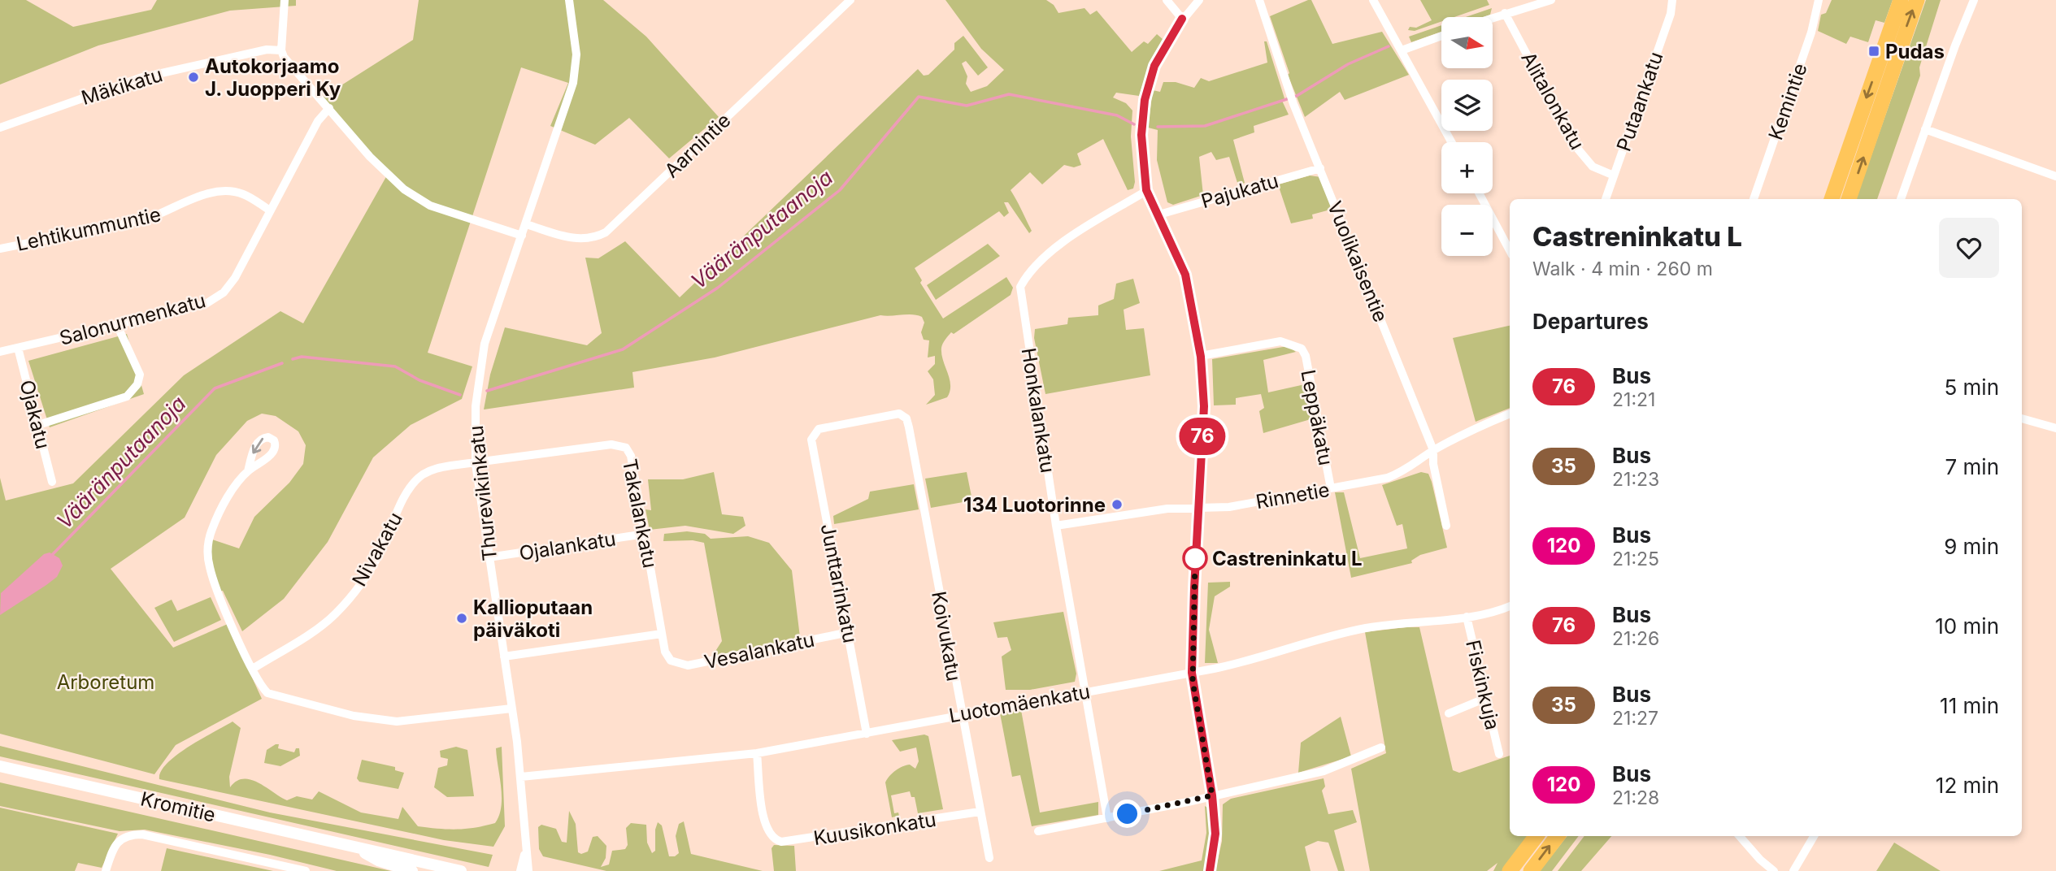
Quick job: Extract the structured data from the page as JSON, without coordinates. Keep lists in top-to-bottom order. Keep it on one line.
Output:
{"streets":{"main road":["Kromitie"],"street":["Mäkikatu","Alitalonkatu","Putaankatu","Kemintie","Aarnintie","Pajukatu","Lehtikummuntie","Vuolikaisentie","Salonurmenkatu","Honkalankatu","Ojakatu","Leppäkatu","Thurevikinkatu","Rinnetie","Takalankatu","Ojalankatu","Nivakatu","Junttarinkatu","Koivukatu","Vesalankatu","Fiskinkuja","Luotomäenkatu","Kuusikonkatu"]},"crossings":[["Alitalonkatu","Putaankatu"],["Aarnintie","Thurevikinkatu"],["Pajukatu","Vuolikaisentie"],["Lehtikummuntie","Salonurmenkatu"],["Vuolikaisentie","Rinnetie"],["Salonurmenkatu","Ojakatu"],["Honkalankatu","Rinnetie"],["Honkalankatu","Luotomäenkatu"],["Leppäkatu","Rinnetie"],["Thurevikinkatu","Takalankatu"],["Thurevikinkatu","Ojalankatu"],["Thurevikinkatu","Nivakatu"],["Thurevikinkatu","Luotomäenkatu"],["Takalankatu","Ojalankatu"],["Takalankatu","Nivakatu"],["Takalankatu","Vesalankatu"],["Junttarinkatu","Koivukatu"],["Junttarinkatu","Vesalankatu"],["Junttarinkatu","Luotomäenkatu"],["Koivukatu","Luotomäenkatu"],["Koivukatu","Kuusikonkatu"],["Fiskinkuja","Luotomäenkatu"],["Luotomäenkatu","Kuusikonkatu"]],"water":["Vääränputaanoja"],"parks":["Arboretum"],"places":{"transit":["Pudas"],"other":["Autokorjaamo J. Juopperi Ky","134 Luotorinne","Castreninkatu L","Kallioputaan päiväkoti"]},"lines":["bus line 76"],"north":"right","page":{"on_map":"76","map_buttons":["+","−"],"heading":[["Castreninkatu L","Walk · 4 min · 260 m"],"Departures"],"list":[{"mark":"76","name":"Bus","note":"21:21","value":"5 min"},{"mark":"35","name":"Bus","note":"21:23","value":"7 min"},{"mark":"120","name":"Bus","note":"21:25","value":"9 min"},{"mark":"76","name":"Bus","note":"21:26","value":"10 min"},{"mark":"35","name":"Bus","note":"21:27","value":"11 min"},{"mark":"120","name":"Bus","note":"21:28","value":"12 min"}]}}
